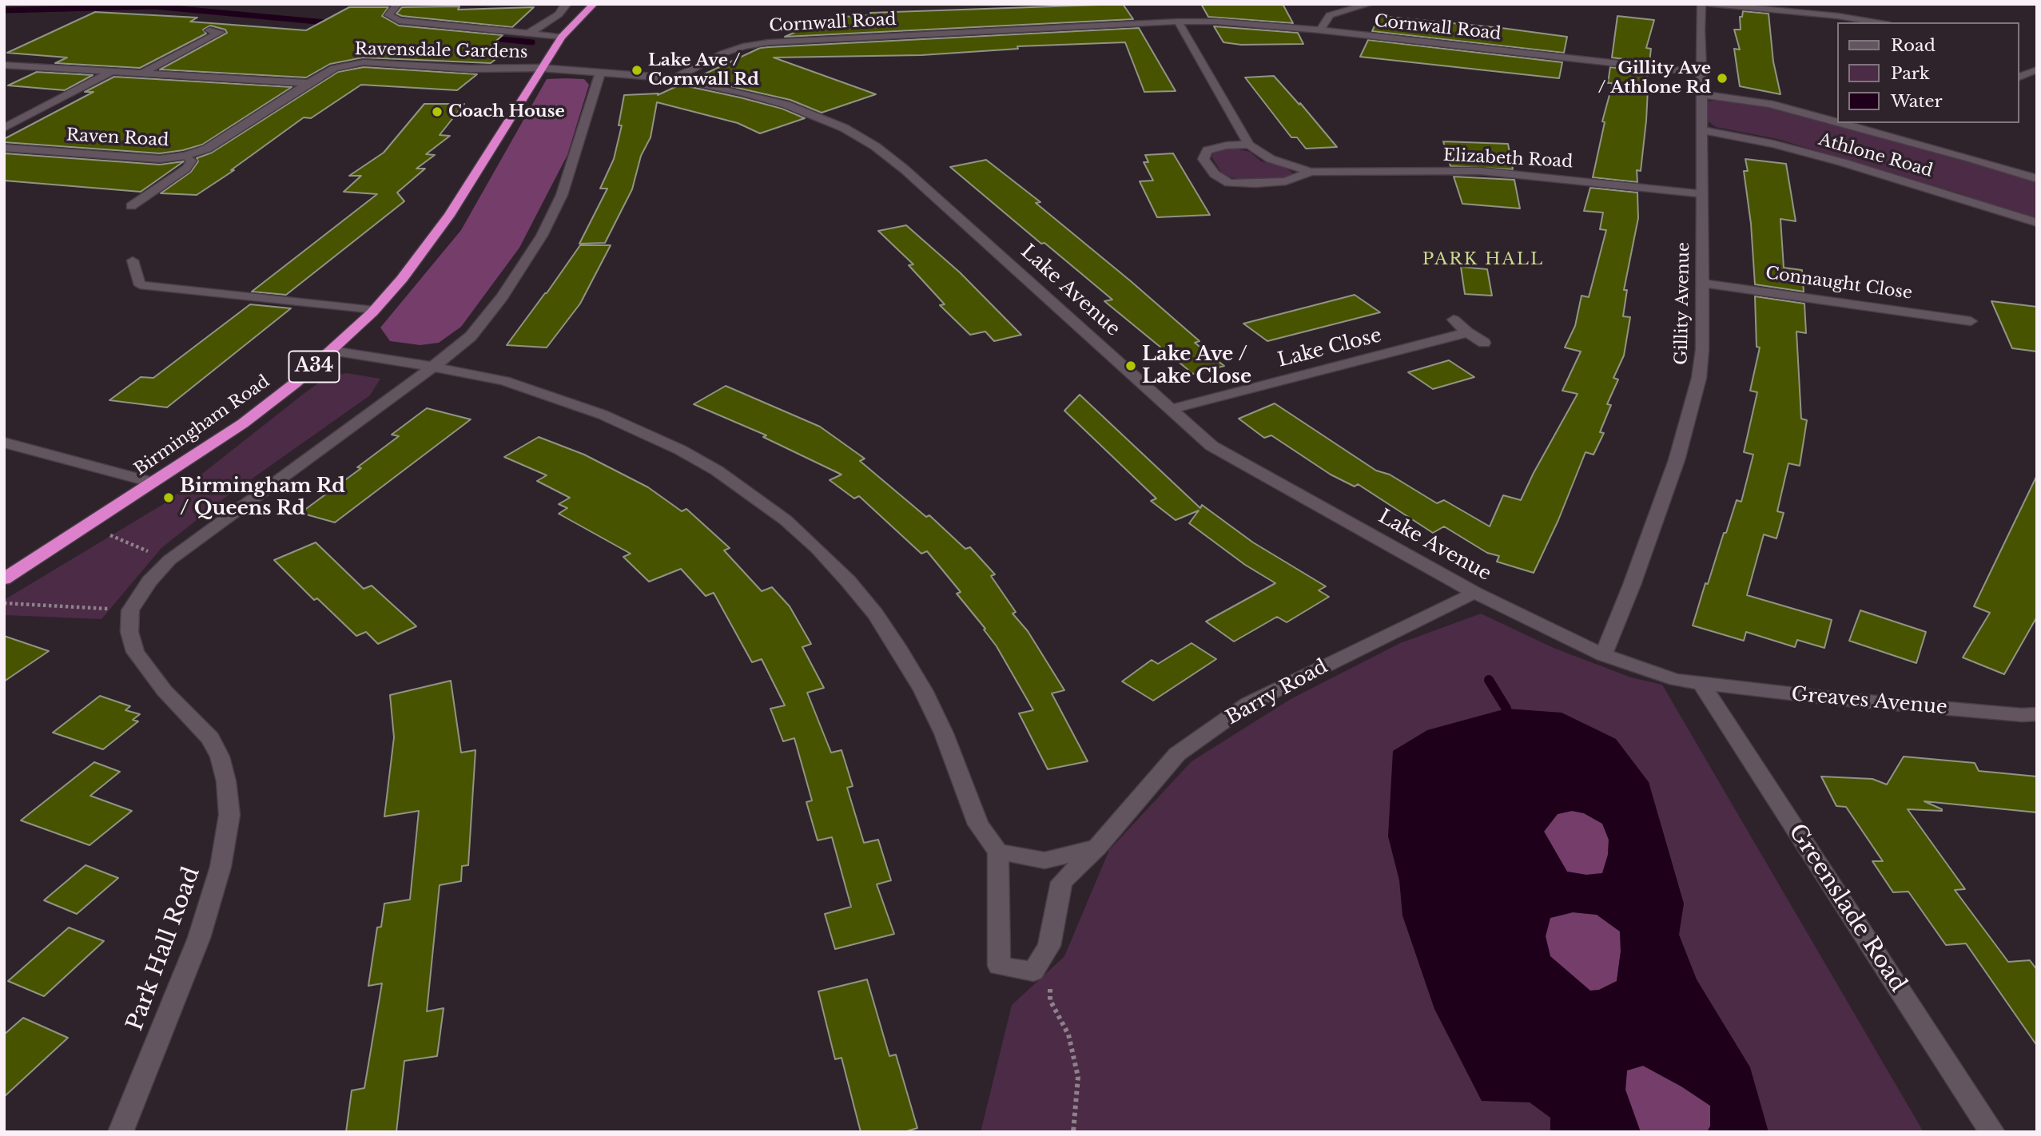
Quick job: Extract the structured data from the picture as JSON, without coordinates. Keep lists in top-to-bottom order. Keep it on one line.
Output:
{"streets":{"highway":["A34","Birmingham Road"],"street":["Cornwall Road","Ravensdale Gardens","Raven Road","Athlone Road","Elizabeth Road","Connaught Close","Lake Avenue","Gillity Avenue","Lake Close","Barry Road","Greaves Avenue","Greenslade Road","Park Hall Road"]},"crossings":[["Cornwall Road","Elizabeth Road"],["Cornwall Road","Lake Avenue"],["Cornwall Road","Gillity Avenue"],["Ravensdale Gardens","Raven Road"],["Ravensdale Gardens","Lake Avenue"],["Ravensdale Gardens","Birmingham Road"],["Athlone Road","Gillity Avenue"],["Elizabeth Road","Gillity Avenue"],["Connaught Close","Gillity Avenue"],["Lake Avenue","Gillity Avenue"],["Lake Avenue","Lake Close"],["Lake Avenue","Birmingham Road"],["Lake Avenue","Barry Road"],["Lake Avenue","Greaves Avenue"],["Lake Avenue","Greenslade Road"],["Greaves Avenue","Greenslade Road"]],"districts":["PARK HALL"],"places":["Lake Ave / Cornwall Rd","Gillity Ave / Athlone Rd","Coach House","Lake Ave / Lake Close","Birmingham Rd / Queens Rd"],"legend":["Road","Park","Water"]}
